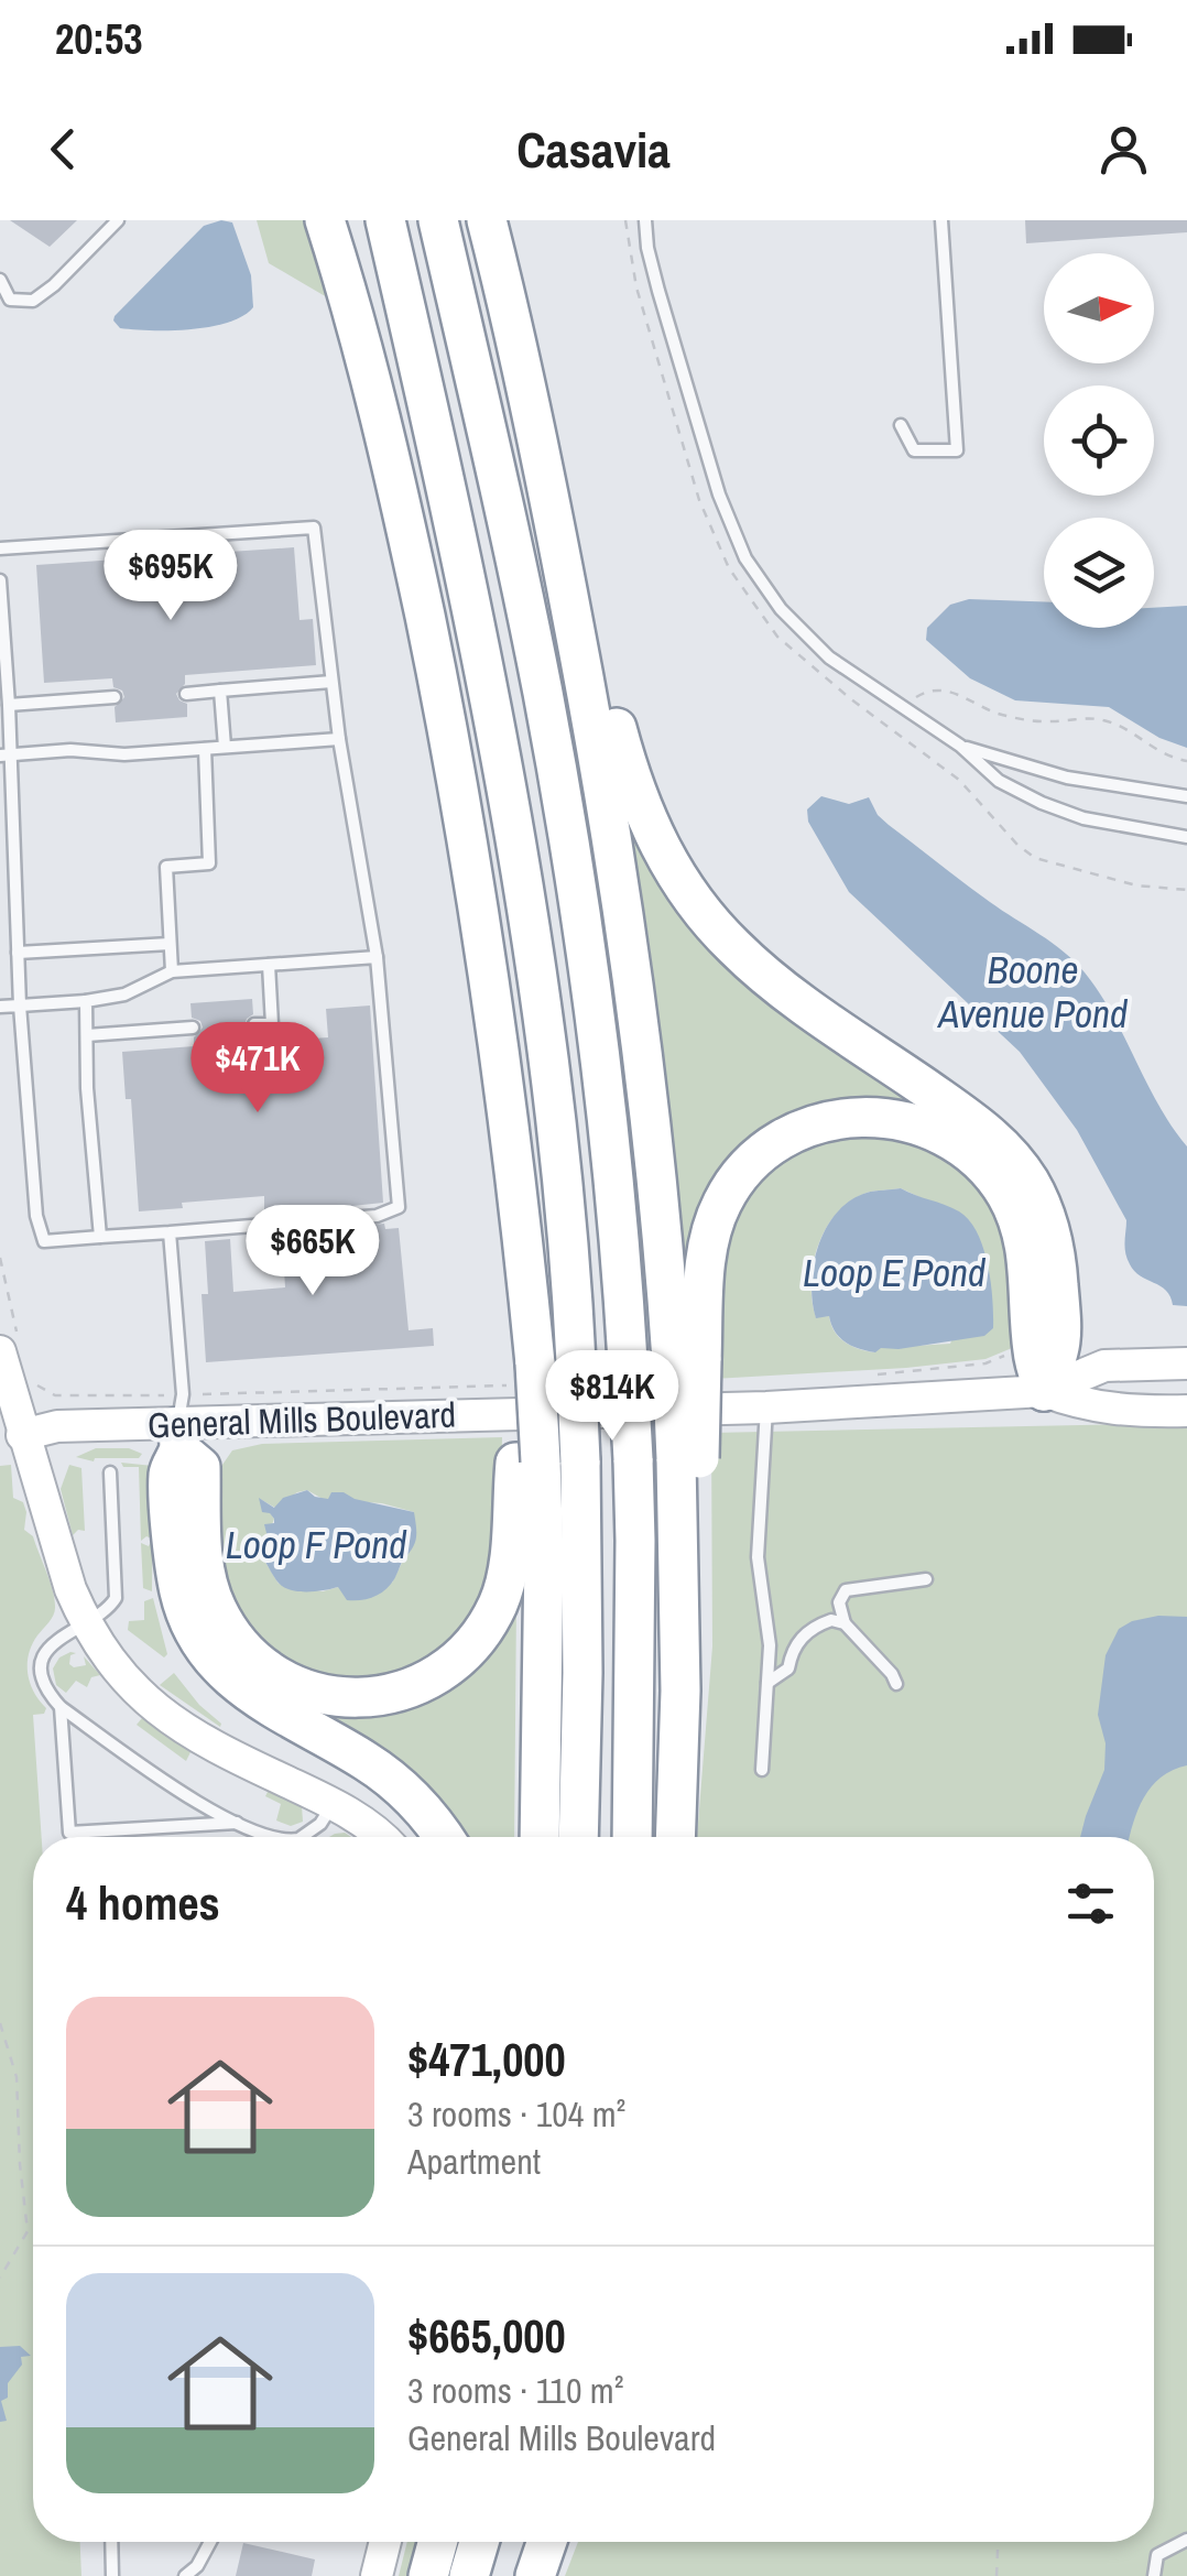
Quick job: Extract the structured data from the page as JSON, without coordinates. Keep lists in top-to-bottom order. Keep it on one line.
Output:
{"streets":{"street":["General Mills Boulevard"]},"water":["Boone Avenue Pond","Loop E Pond","Loop F Pond"],"north":"right","page":{"status":"20:53","header":"Casavia","price":["$695K","$471K","$665K","$814K"],"heading":"4 homes","list":[{"name":"$471,000","note":"3 rooms · 104 m² · Apartment"},{"name":"$665,000","note":"3 rooms · 110 m² · General Mills Boulevard"}]}}
